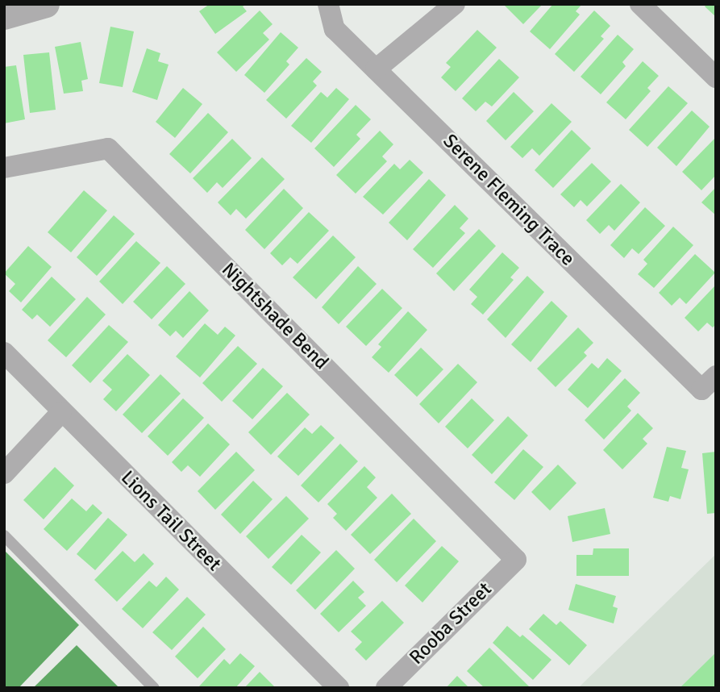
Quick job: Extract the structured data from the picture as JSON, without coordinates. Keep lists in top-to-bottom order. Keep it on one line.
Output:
{"streets":{"street":["Serene Fleming Trace","Nightshade Bend","Lions Tail Street","Rooba Street"]},"crossings":[["Nightshade Bend","Rooba Street"]]}
